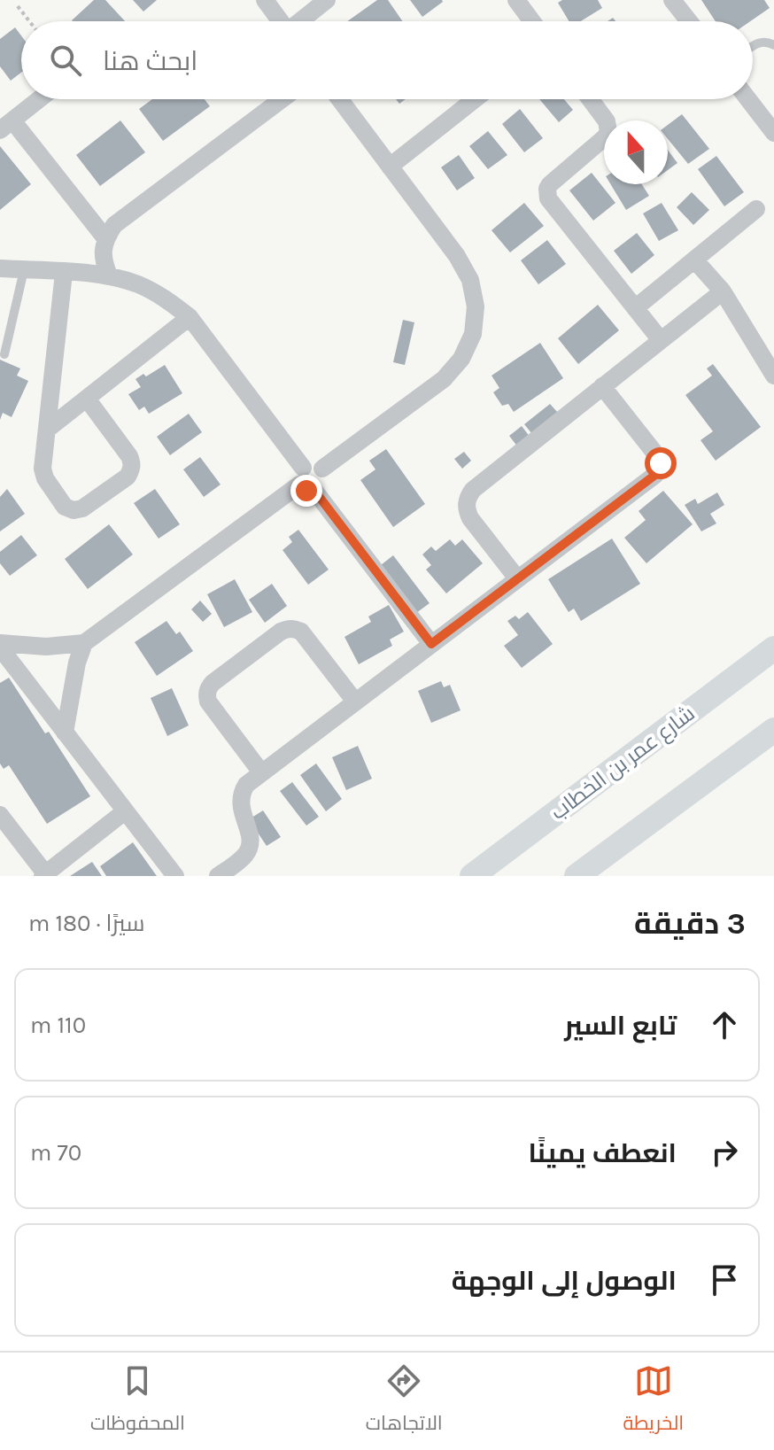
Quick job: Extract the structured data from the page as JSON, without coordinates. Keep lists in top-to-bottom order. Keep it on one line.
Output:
{"streets":{"street":["شارع عمر بن الخطاب"]},"north":"top","page":{"search":"ابحث هنا","heading":["3 دقيقة","سيرًا · 180 m"],"list":[["تابع السير","110 m"],["انعطف يمينًا","70 m"],"الوصول إلى الوجهة"],"nav":["الخريطة","الاتجاهات","المحفوظات"]}}
